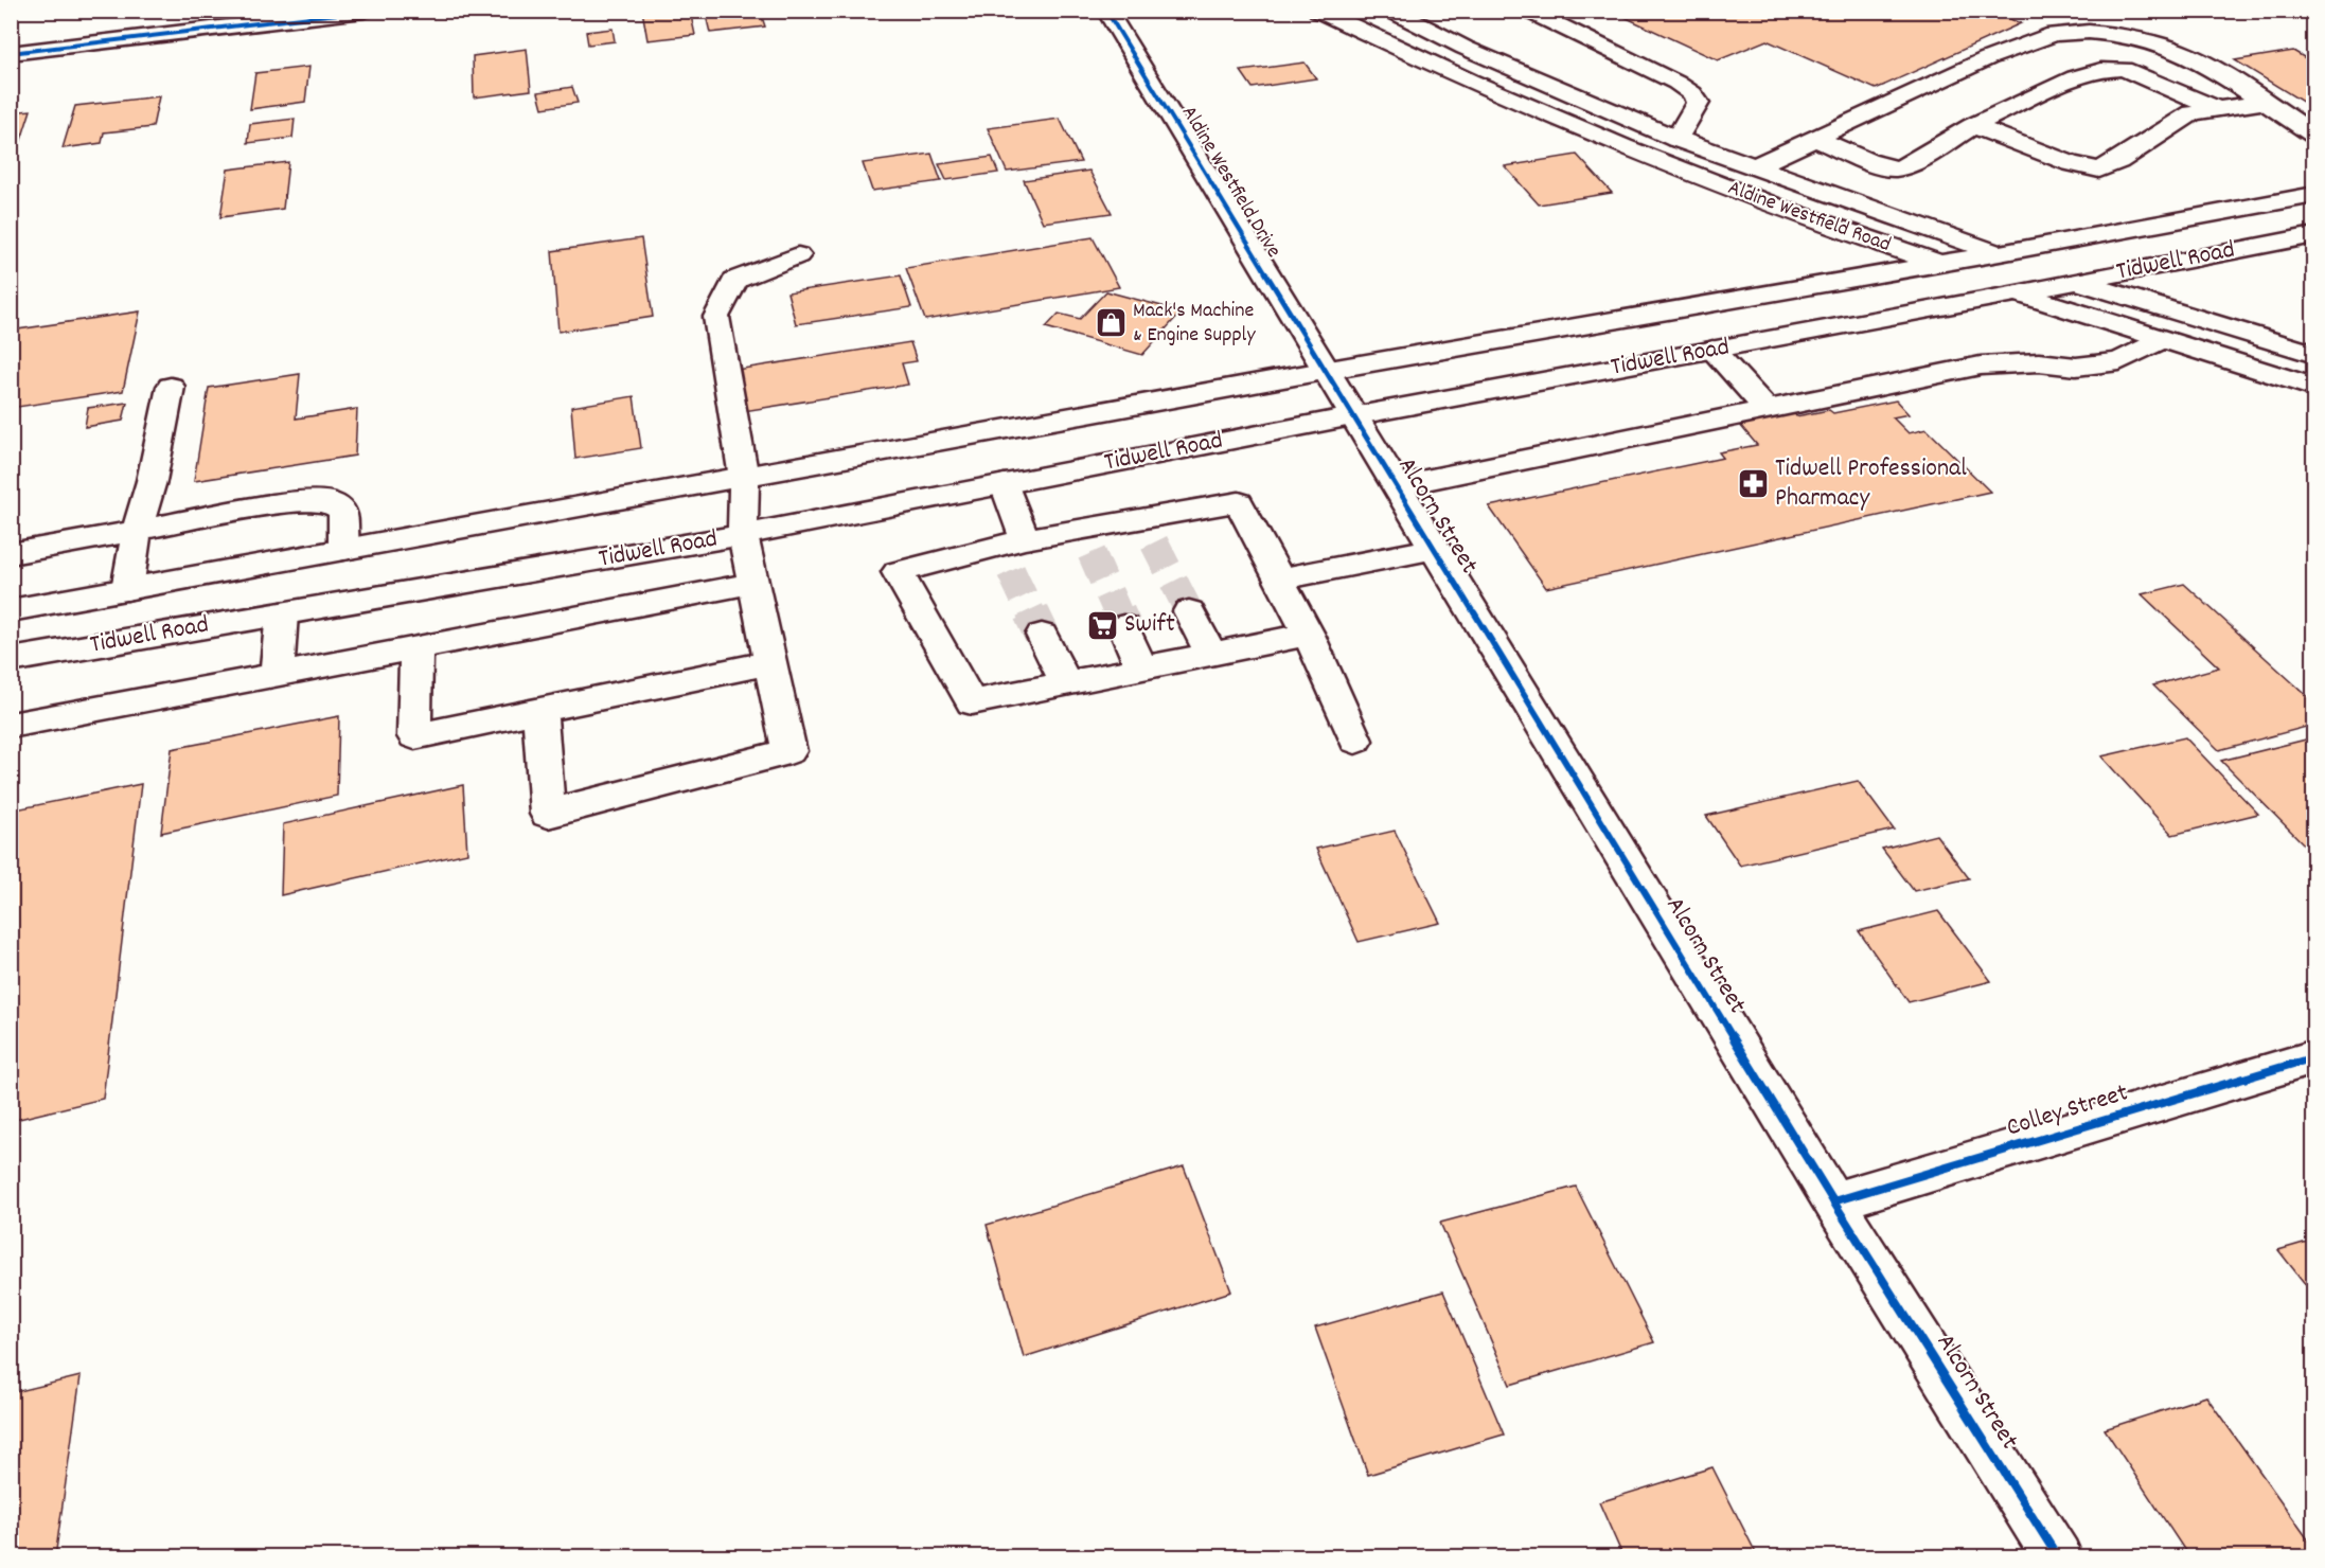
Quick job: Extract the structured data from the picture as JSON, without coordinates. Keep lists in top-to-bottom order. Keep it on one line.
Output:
{"streets":{"main road":["Aldine Westfield Drive","Aldine Westfield Road","Tidwell Road","Alcorn Street","Colley Street"]},"crossings":[["Aldine Westfield Drive","Tidwell Road"],["Aldine Westfield Drive","Alcorn Street"],["Aldine Westfield Road","Tidwell Road"],["Tidwell Road","Alcorn Street"],["Alcorn Street","Colley Street"]],"places":{"shop":["Mack's Machine & Engine Supply"],"pharmacy":["Tidwell Professional Pharmacy"],"supermarket":["Swift"]}}
